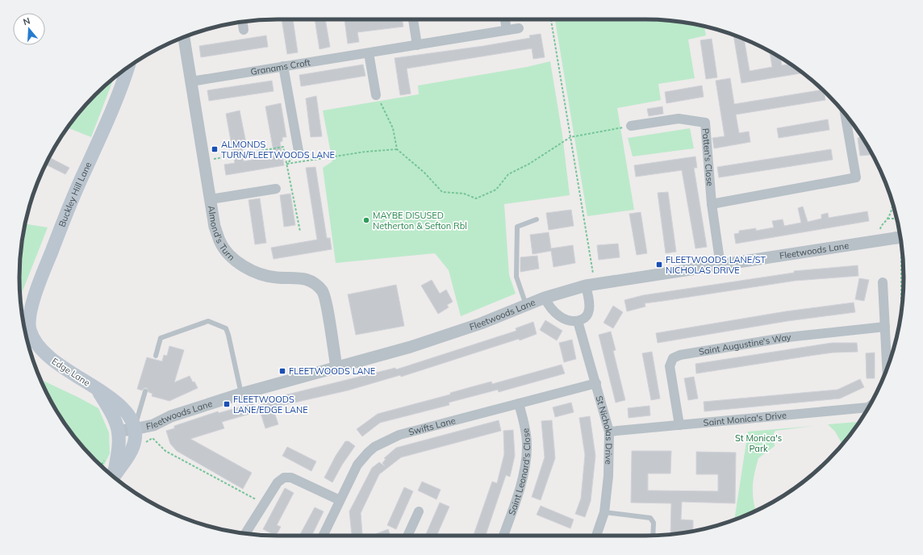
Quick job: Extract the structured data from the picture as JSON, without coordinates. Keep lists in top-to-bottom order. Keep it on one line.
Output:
{"streets":{"main road":["Buckley Hill Lane","Edge Lane"],"street":["Granams Croft","Patten's Close","Almond's Turn","Fleetwoods Lane","Saint Augustine's Way","Saint Monica's Drive","Swifts Lane","St Nicholas Drive","Saint Leonard's Close"]},"crossings":[["Granams Croft","Almond's Turn"],["Patten's Close","Fleetwoods Lane"],["Buckley Hill Lane","Edge Lane"],["Almond's Turn","Fleetwoods Lane"],["Fleetwoods Lane","Edge Lane"],["Saint Augustine's Way","Saint Monica's Drive"],["Saint Monica's Drive","St Nicholas Drive"],["Swifts Lane","St Nicholas Drive"],["Swifts Lane","Saint Leonard's Close"]],"parks":["St Monica's Park"],"places":{"transit":["ALMONDS TURN/FLEETWOODS LANE","FLEETWOODS LANE/ST NICHOLAS DRIVE","FLEETWOODS LANE","FLEETWOODS LANE/EDGE LANE"],"other":["MAYBE DISUSED Netherton & Sefton Rbl"]},"north":"top"}
